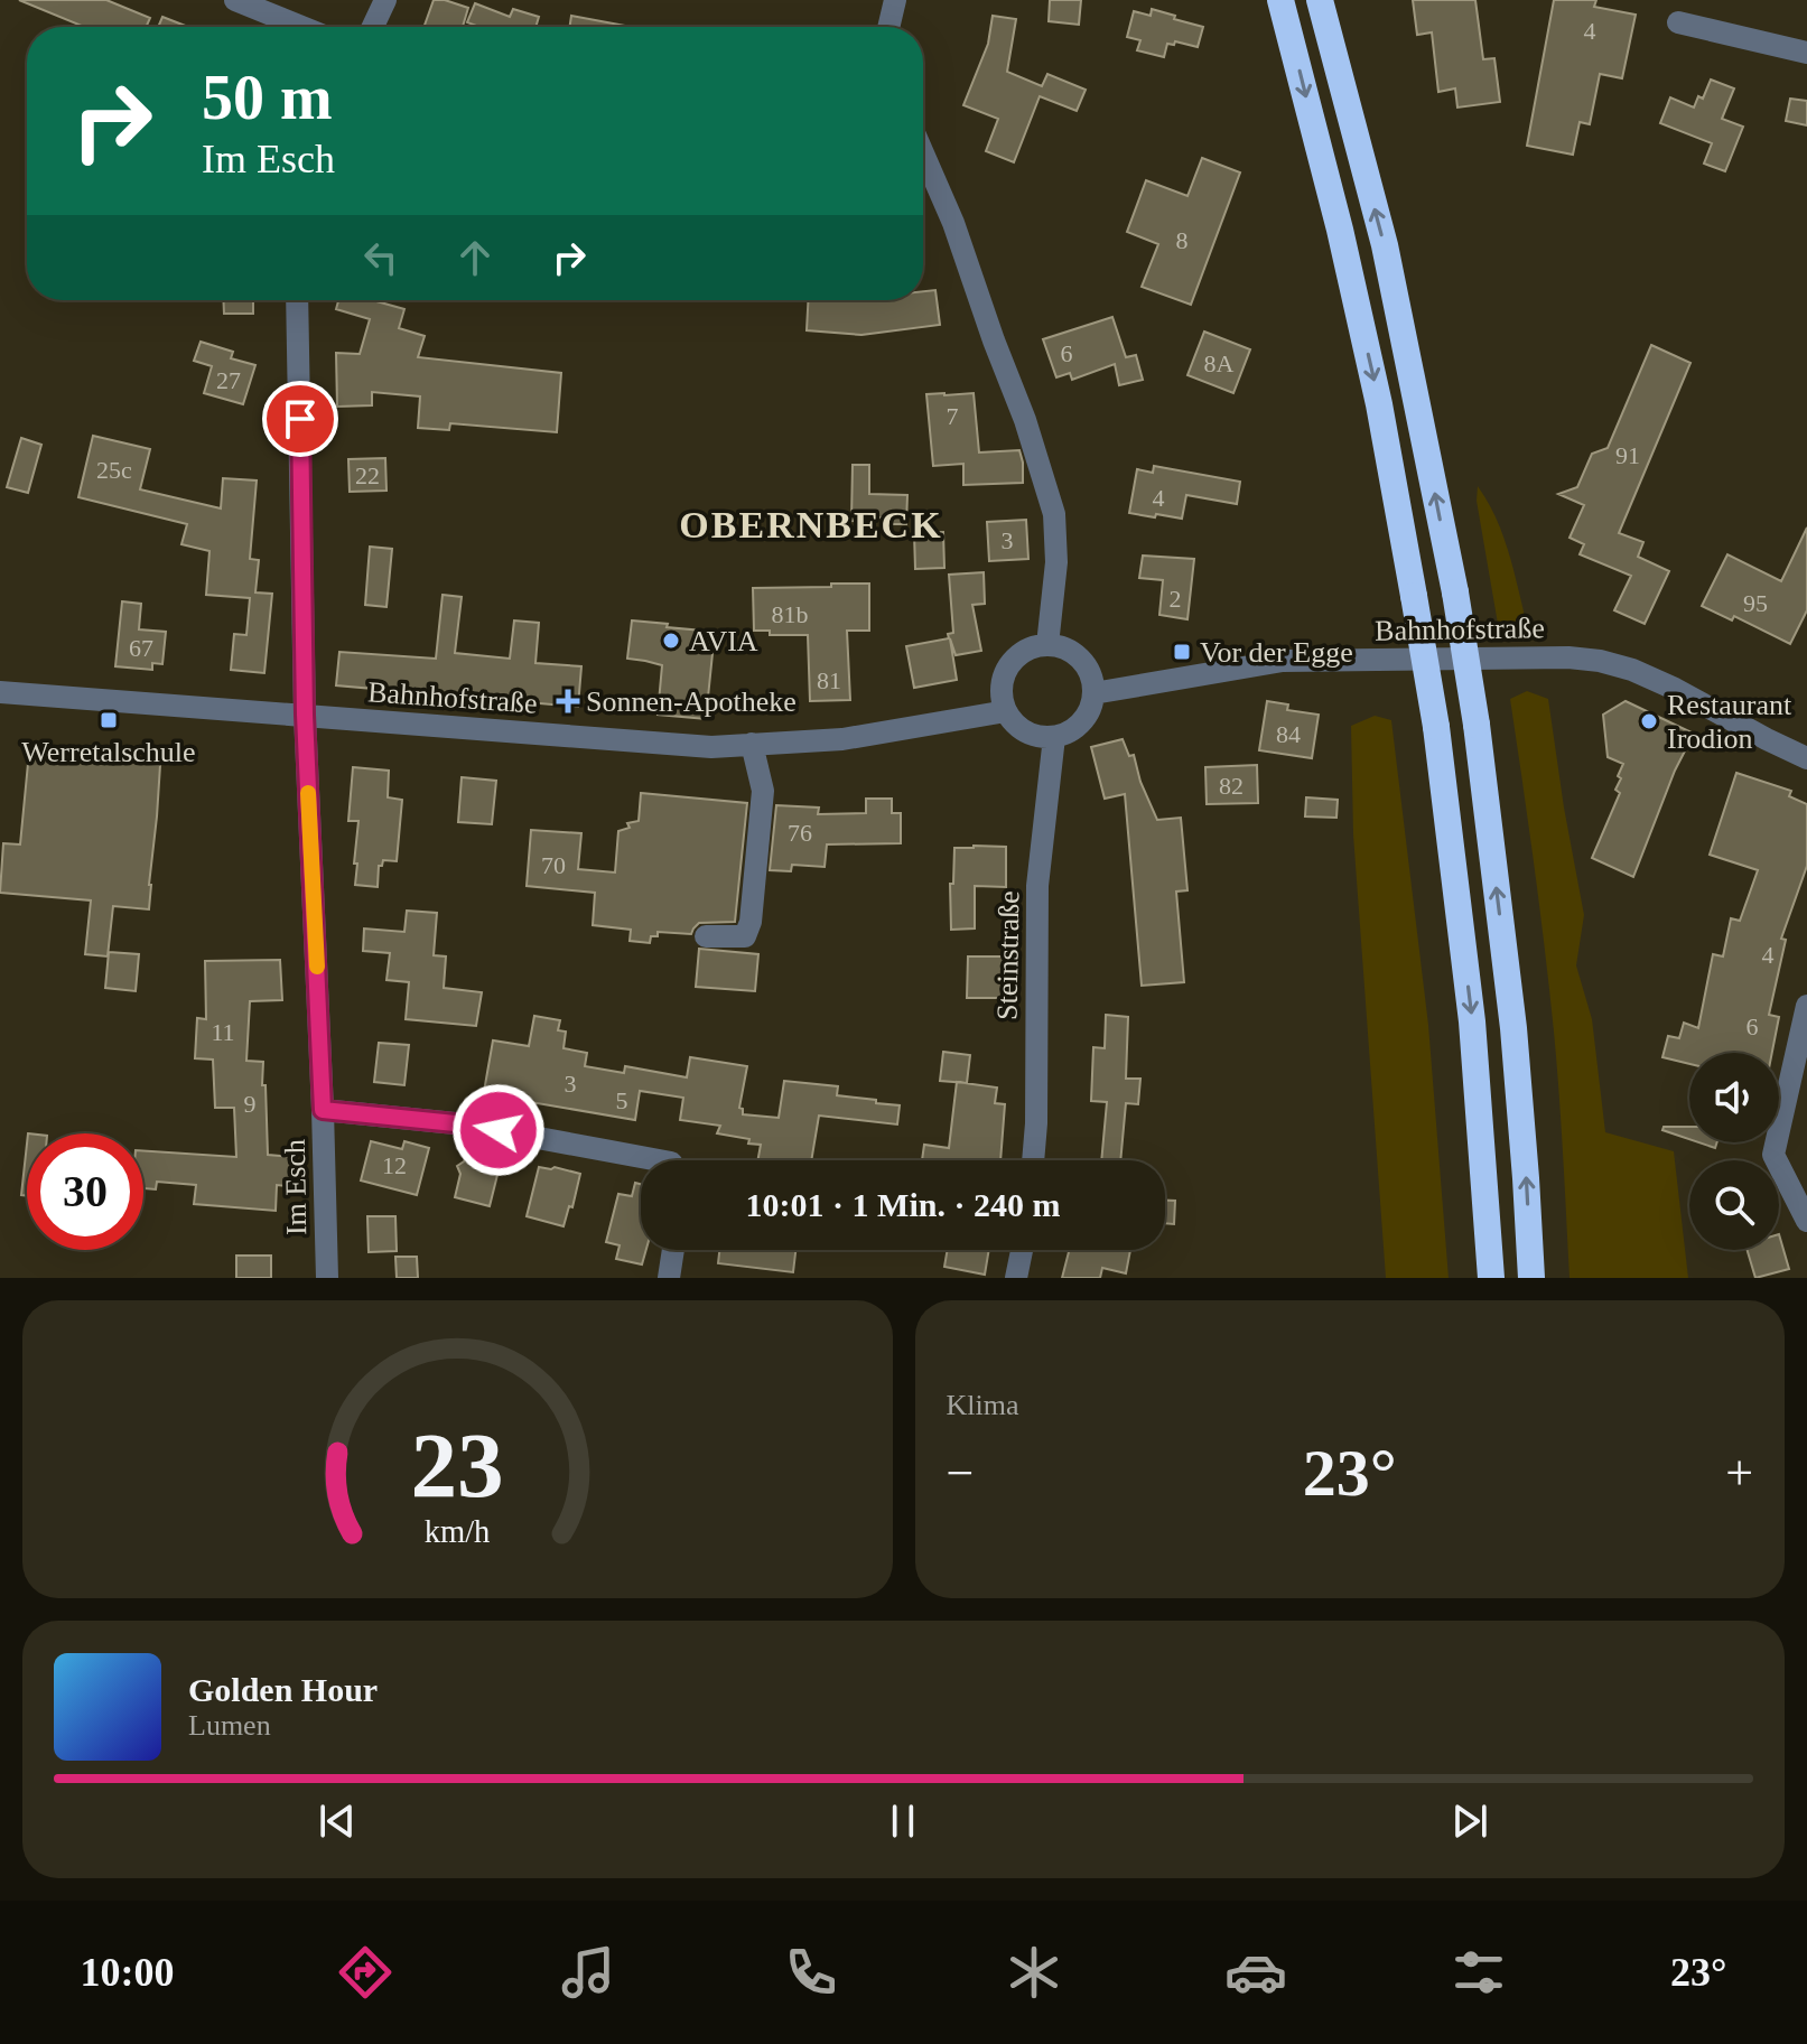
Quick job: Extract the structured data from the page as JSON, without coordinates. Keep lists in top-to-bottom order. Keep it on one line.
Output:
{"streets":{"street":["Bahnhofstraße","Steinstraße","Im Esch"]},"crossings":[["Bahnhofstraße","Steinstraße"],["Bahnhofstraße","Im Esch"]],"districts":["OBERNBECK"],"places":{"other":["AVIA","Restaurant Irodion"],"transit":["Vor der Egge","Werretalschule"],"health":["Sonnen-Apotheke"]},"house_numbers":["4","8","6","8A","27","7","91","25c","22","4","3","2","95","81b","67","81","84","82","76","70","4","6","11","3","5","9","12"],"page":{"turn":["50 m","Im Esch"],"limit":"30","trip":"10:01 · 1 Min. · 240 m","tile":"Klima","heat":["−","23°","+"],"song":["Golden Hour","Lumen"],"tabs":["10:00","23°"],"gauge":["23","km/h"]}}
